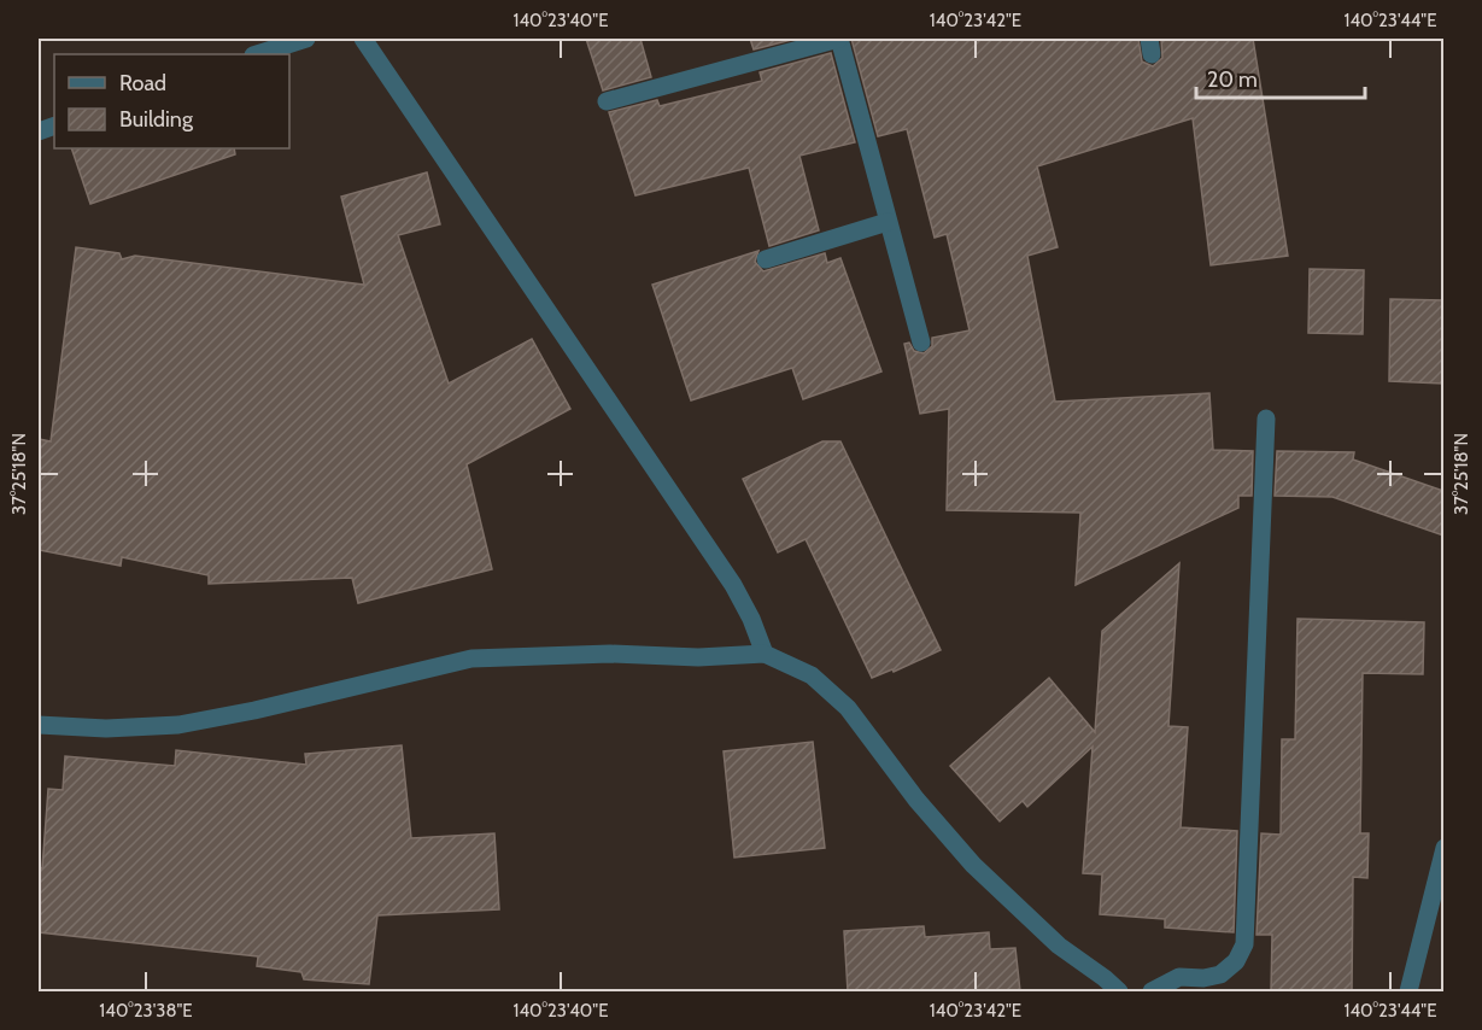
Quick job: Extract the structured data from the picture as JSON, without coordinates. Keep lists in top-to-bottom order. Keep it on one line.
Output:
{"legend":["Road","Building"],"scale_bar":"20 m","coordinates":["140°23'40\"E","140°23'42\"E","140°23'44\"E","37°25'18\"N","140°23'38\"E"]}
